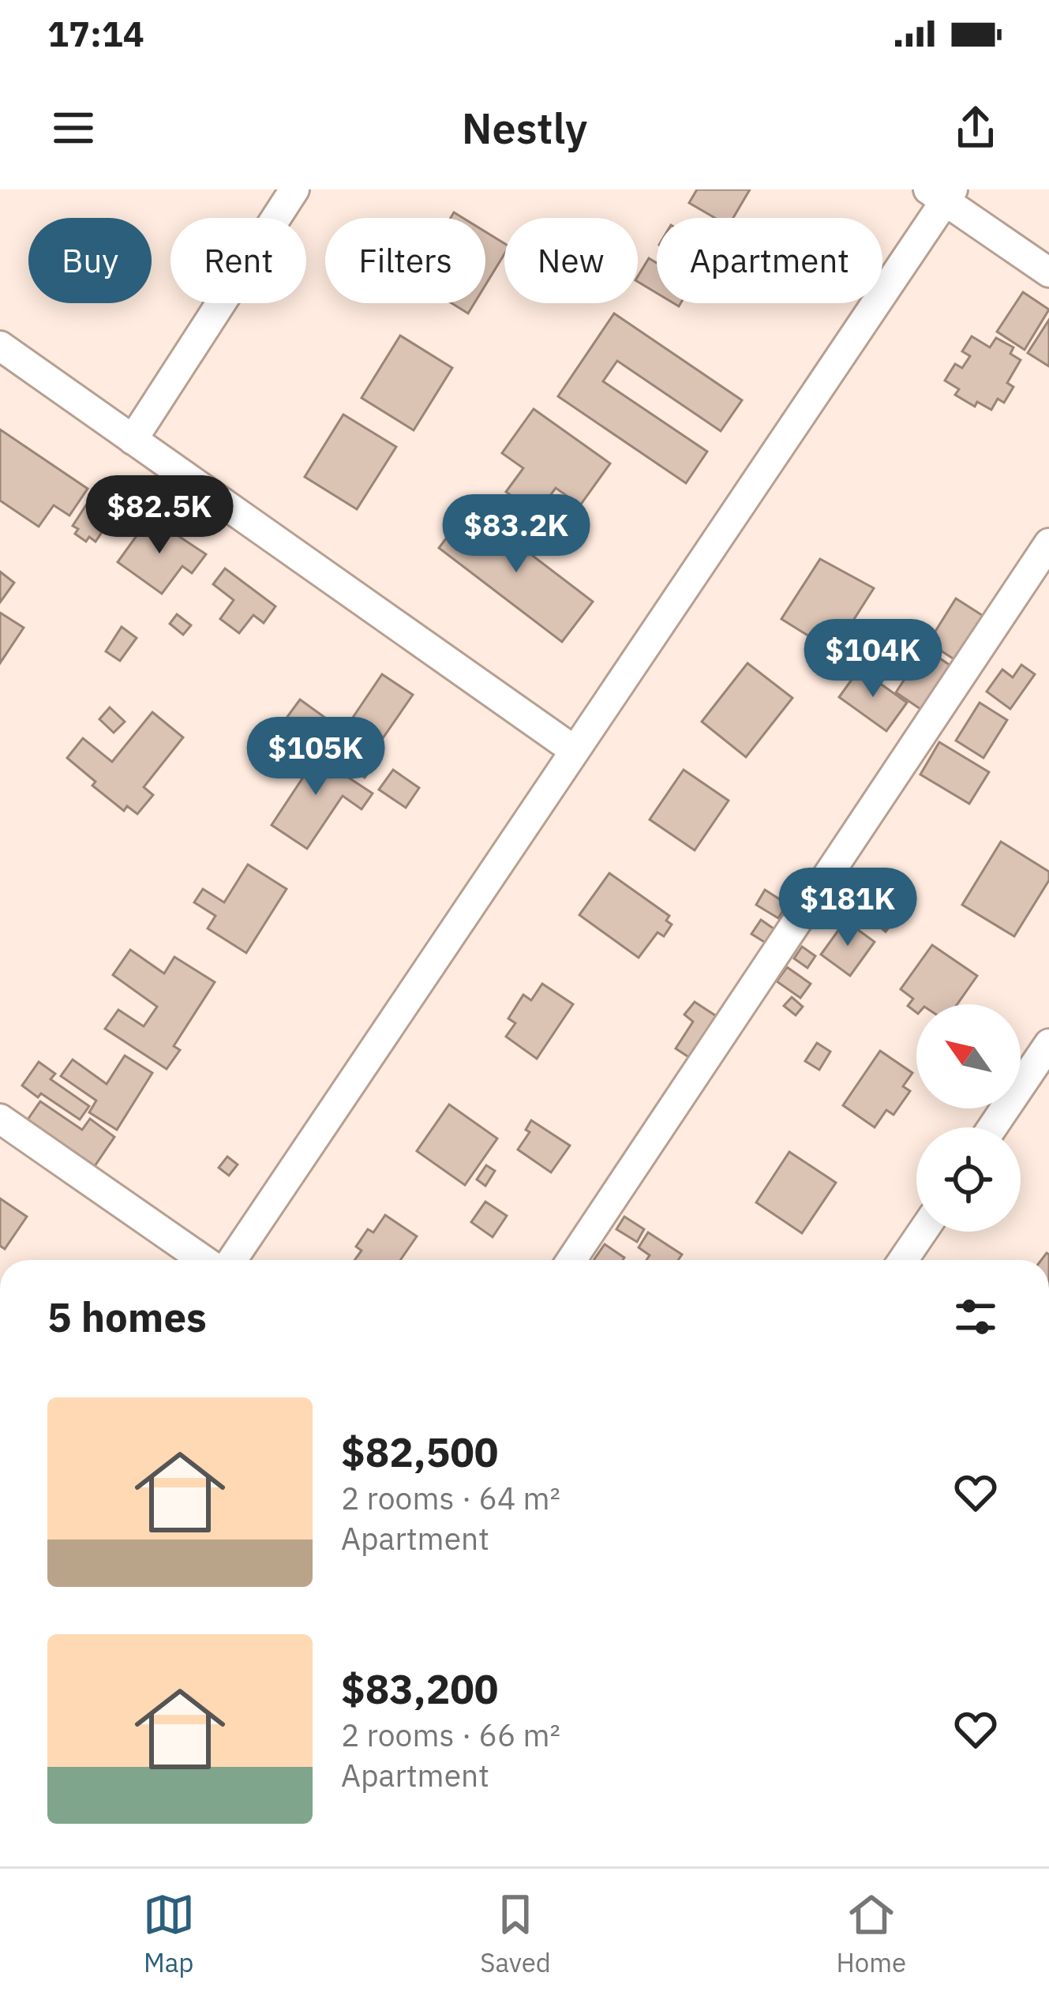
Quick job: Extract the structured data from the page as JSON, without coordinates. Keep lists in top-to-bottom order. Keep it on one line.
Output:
{"north":"top left","page":{"status":"17:14","header":"Nestly","chip":["Buy","Rent","Filters","New","Apartment"],"price":["$82.5K","$83.2K","$104K","$105K","$181K"],"heading":"5 homes","list":[{"name":"$82,500","note":"2 rooms · 64 m² · Apartment"},{"name":"$83,200","note":"2 rooms · 66 m² · Apartment"}],"tabs":["Map","Saved","Home"]}}
